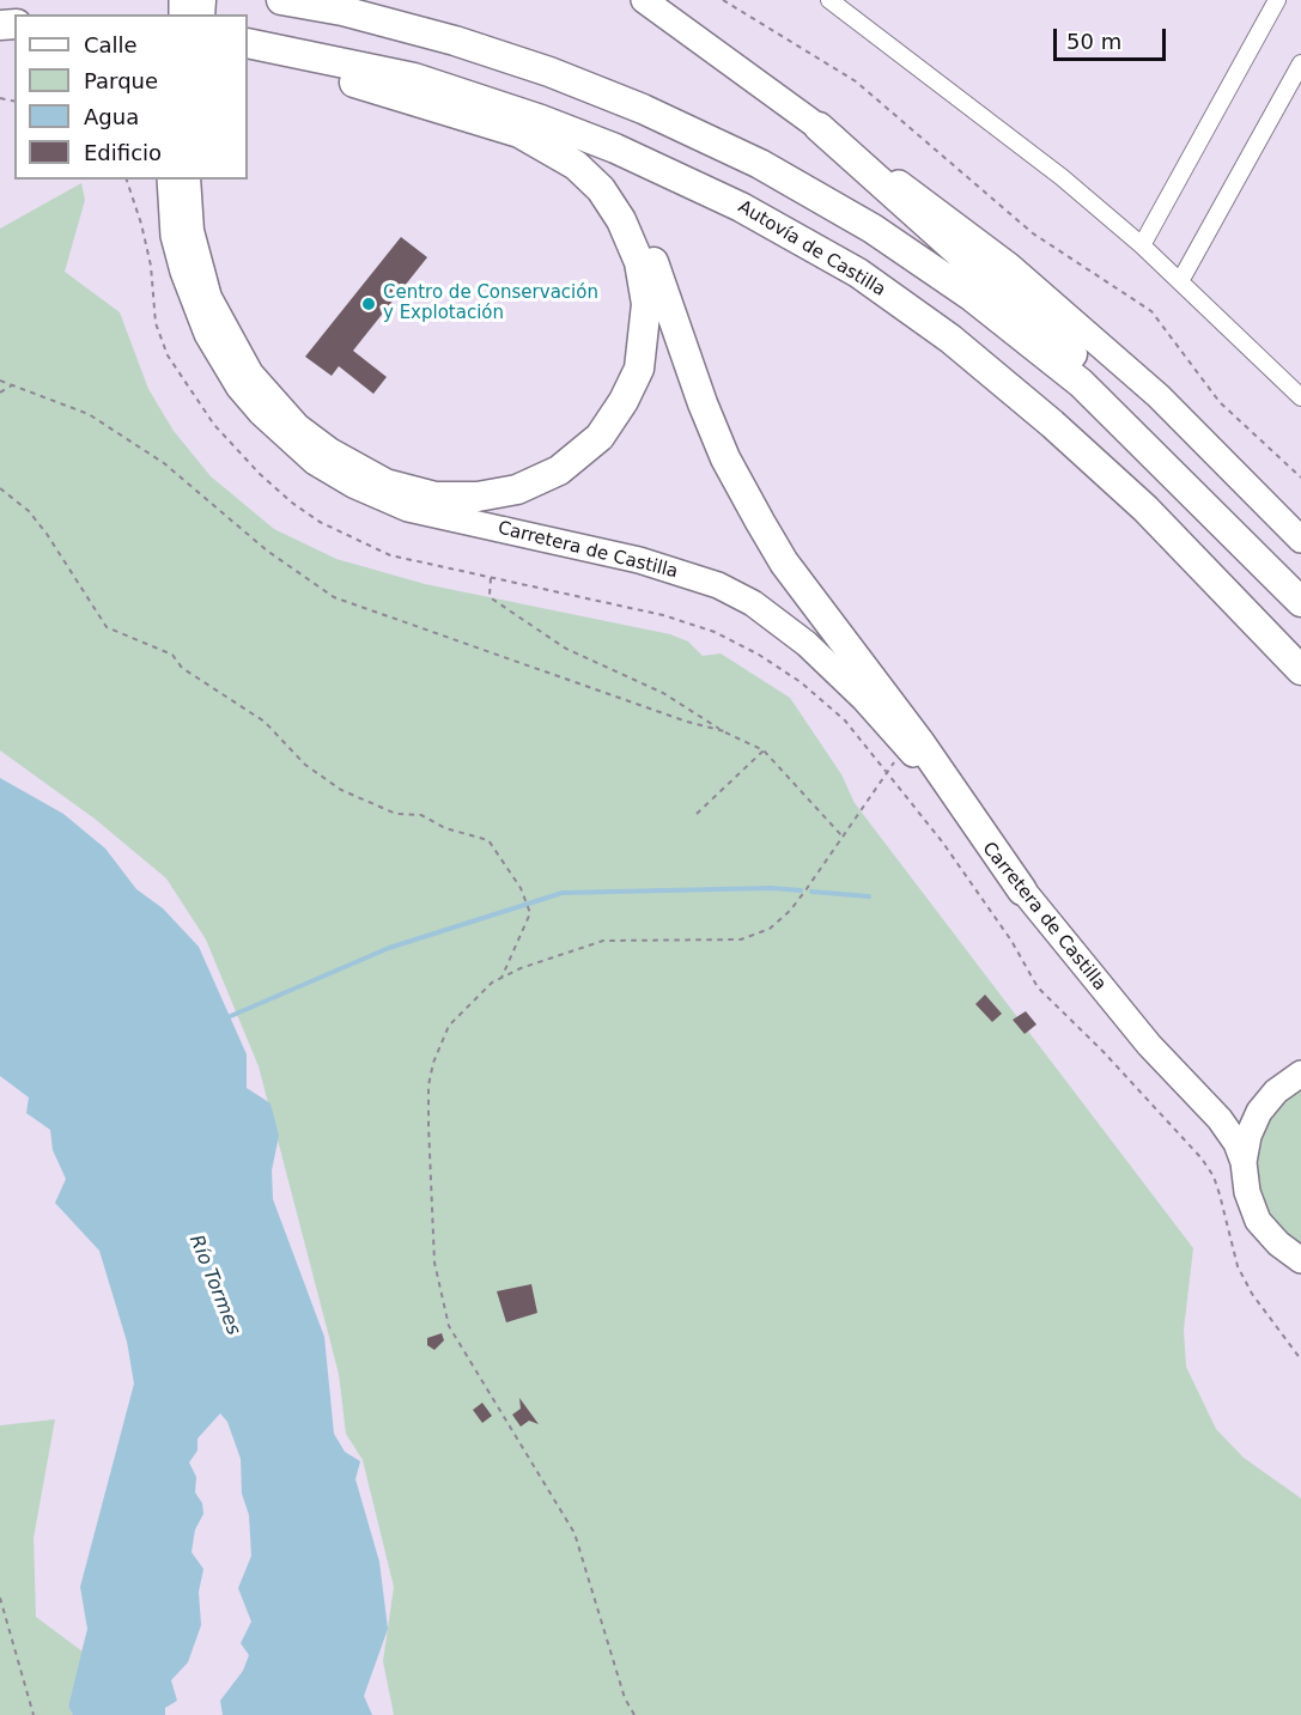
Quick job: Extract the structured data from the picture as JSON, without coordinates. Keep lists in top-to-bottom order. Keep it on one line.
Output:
{"streets":{"highway":["Autovía de Castilla","Carretera de Castilla"]},"water":["Río Tormes"],"places":["Centro de Conservación y Explotación"],"legend":["Calle","Parque","Agua","Edificio"],"scale_bar":"50 m"}
